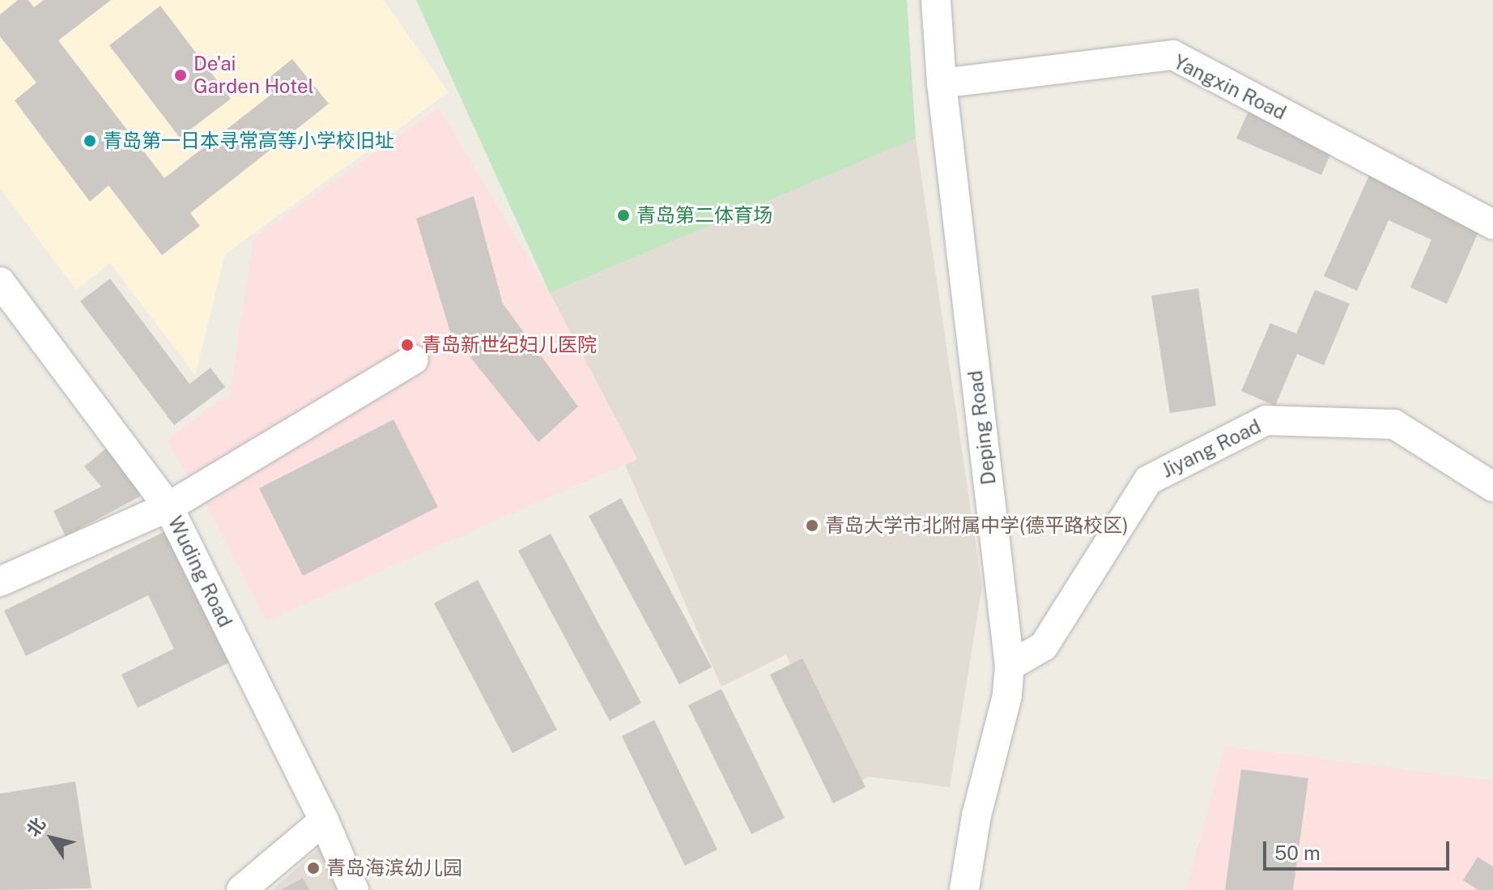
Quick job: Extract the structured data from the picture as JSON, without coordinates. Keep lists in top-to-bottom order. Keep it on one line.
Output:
{"streets":{"street":["Yangxin Road","Deping Road","Jiyang Road","Wuding Road"]},"crossings":[["Yangxin Road","Deping Road"],["Deping Road","Jiyang Road"]],"places":["De'ai Garden Hotel","青岛第一日本寻常高等小学校旧址","青岛第二体育场","青岛新世纪妇儿医院","青岛大学市北附属中学(德平路校区)","青岛海滨幼儿园"],"scale_bar":"50 m","north":"top left"}
